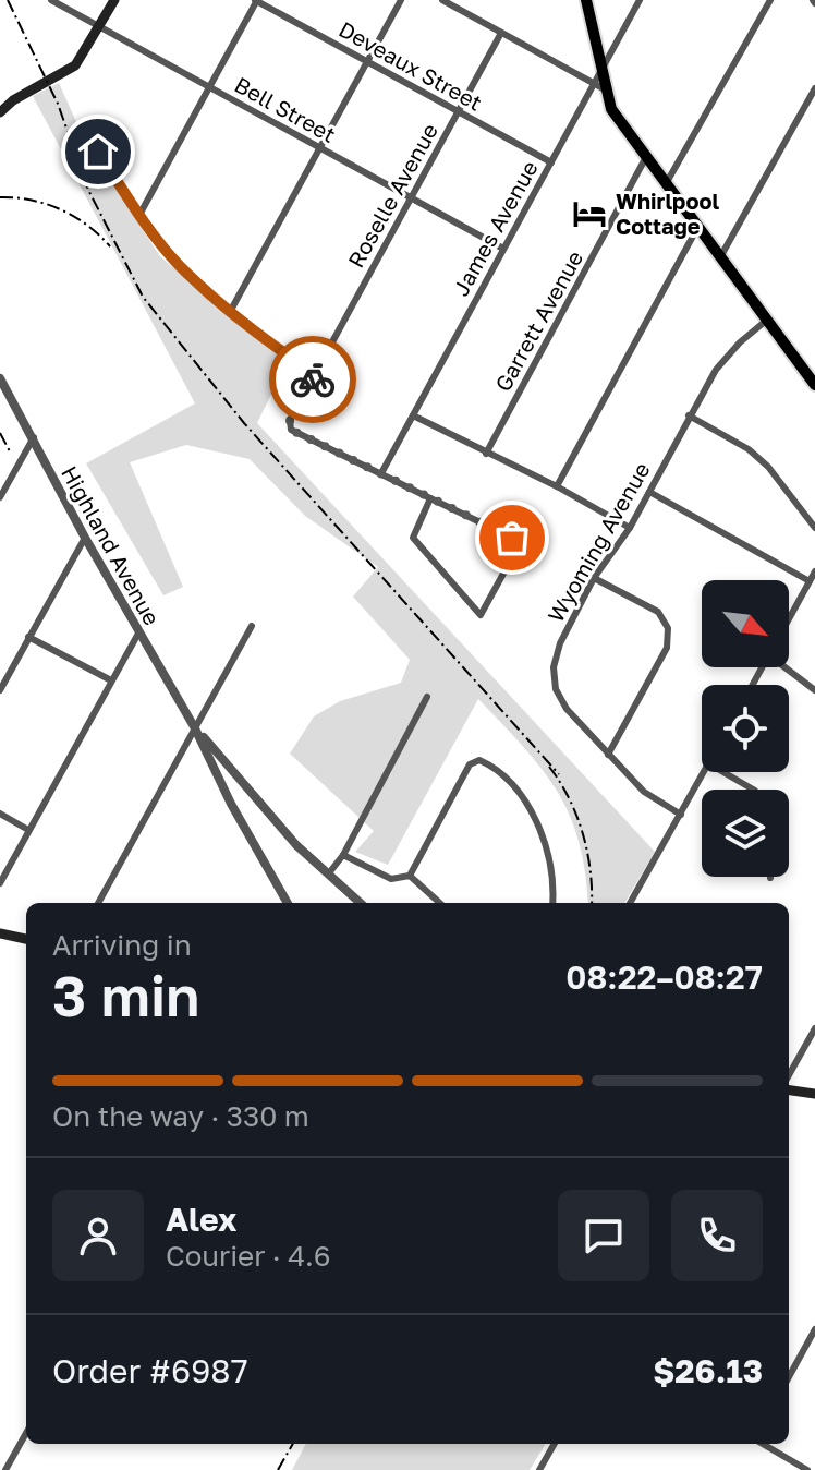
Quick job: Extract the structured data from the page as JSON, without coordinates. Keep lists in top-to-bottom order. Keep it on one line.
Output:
{"streets":{"street":["Deveaux Street","Bell Street","Roselle Avenue","James Avenue","Garrett Avenue","Wyoming Avenue","Highland Avenue"]},"crossings":[["Deveaux Street","Roselle Avenue"],["Deveaux Street","James Avenue"],["Bell Street","Roselle Avenue"],["Bell Street","James Avenue"],["Roselle Avenue","James Avenue"]],"places":{"hotel":["Whirlpool Cottage"]},"north":"bottom right","page":{"heading":["3 min","Arriving in","08:22–08:27"],"panel":["Alex","Courier · 4.6","Order #6987","$26.13"],"bar":"On the way · 330 m"}}
